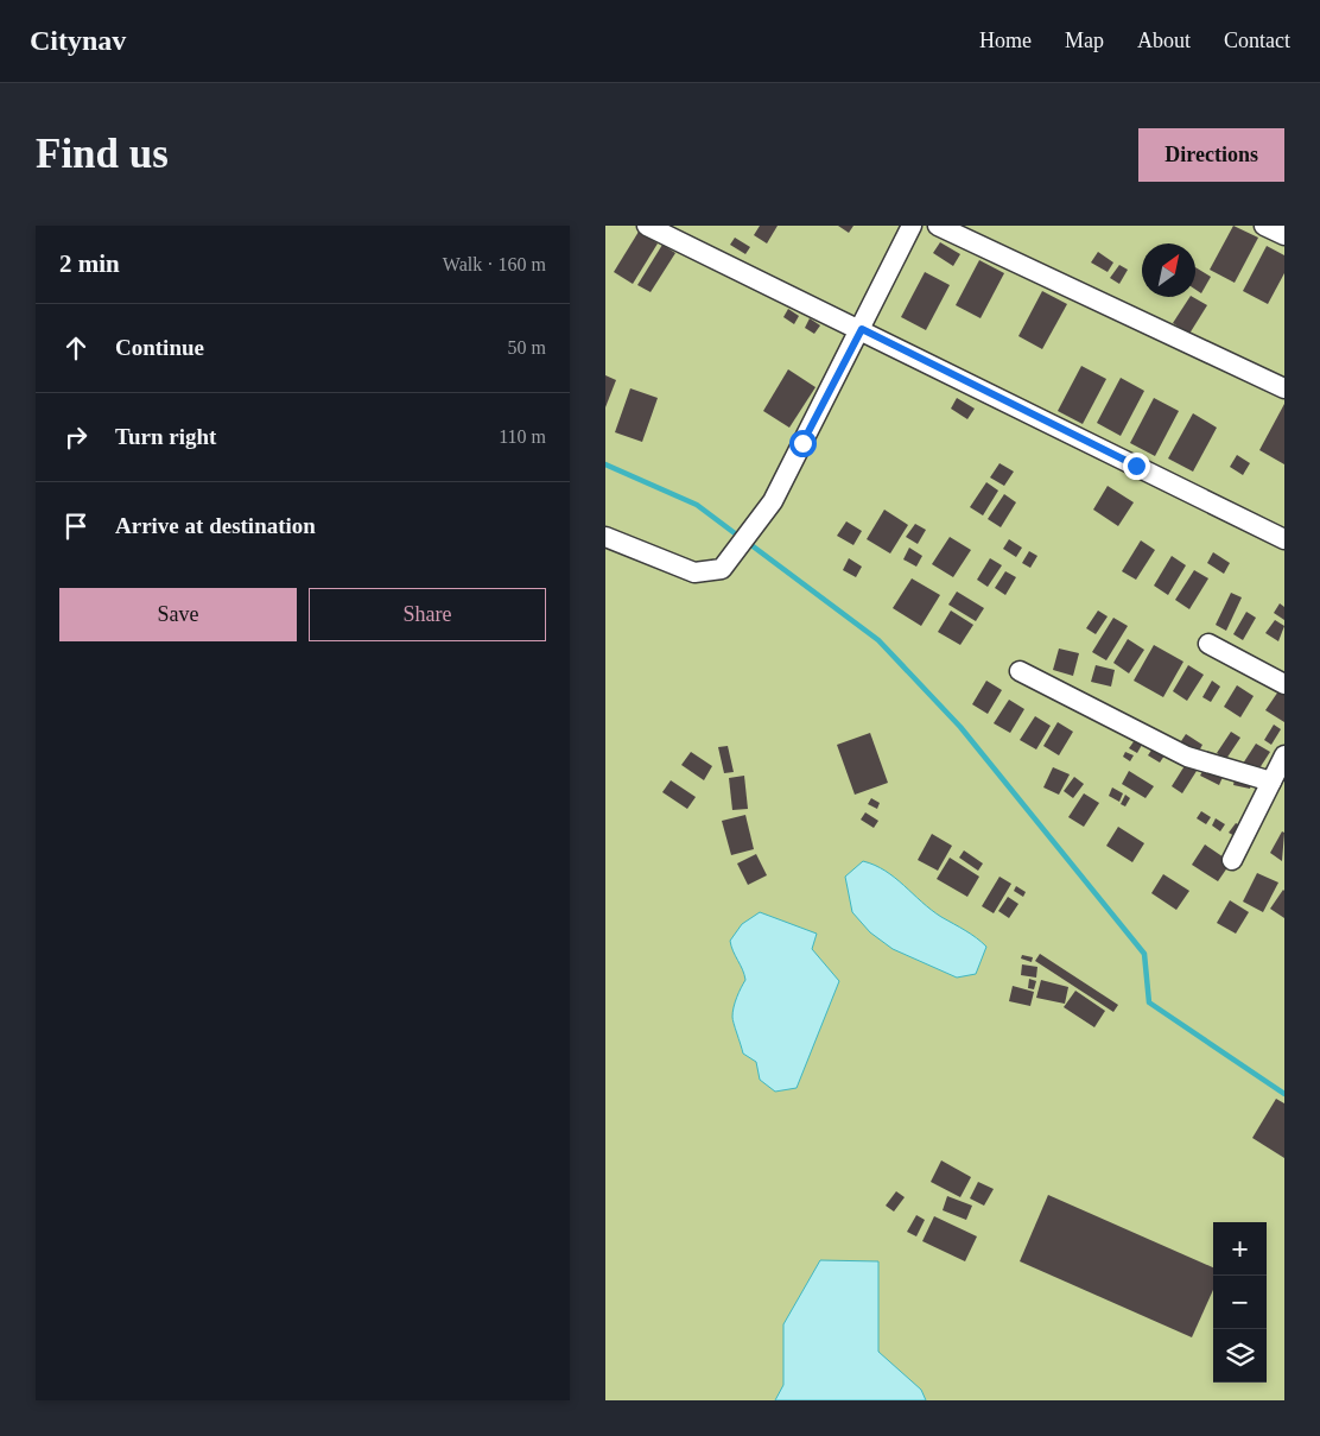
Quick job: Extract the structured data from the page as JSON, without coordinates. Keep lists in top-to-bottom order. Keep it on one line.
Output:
{"north":"top right","page":{"header":"Citynav","nav":["Home","Map","About","Contact"],"buttons":["Directions",["Save","Share"]],"title":"Find us","heading":["2 min","Walk · 160 m"],"list":[["Continue","50 m"],["Turn right","110 m"],"Arrive at destination"],"map_buttons":["+","−"]}}
